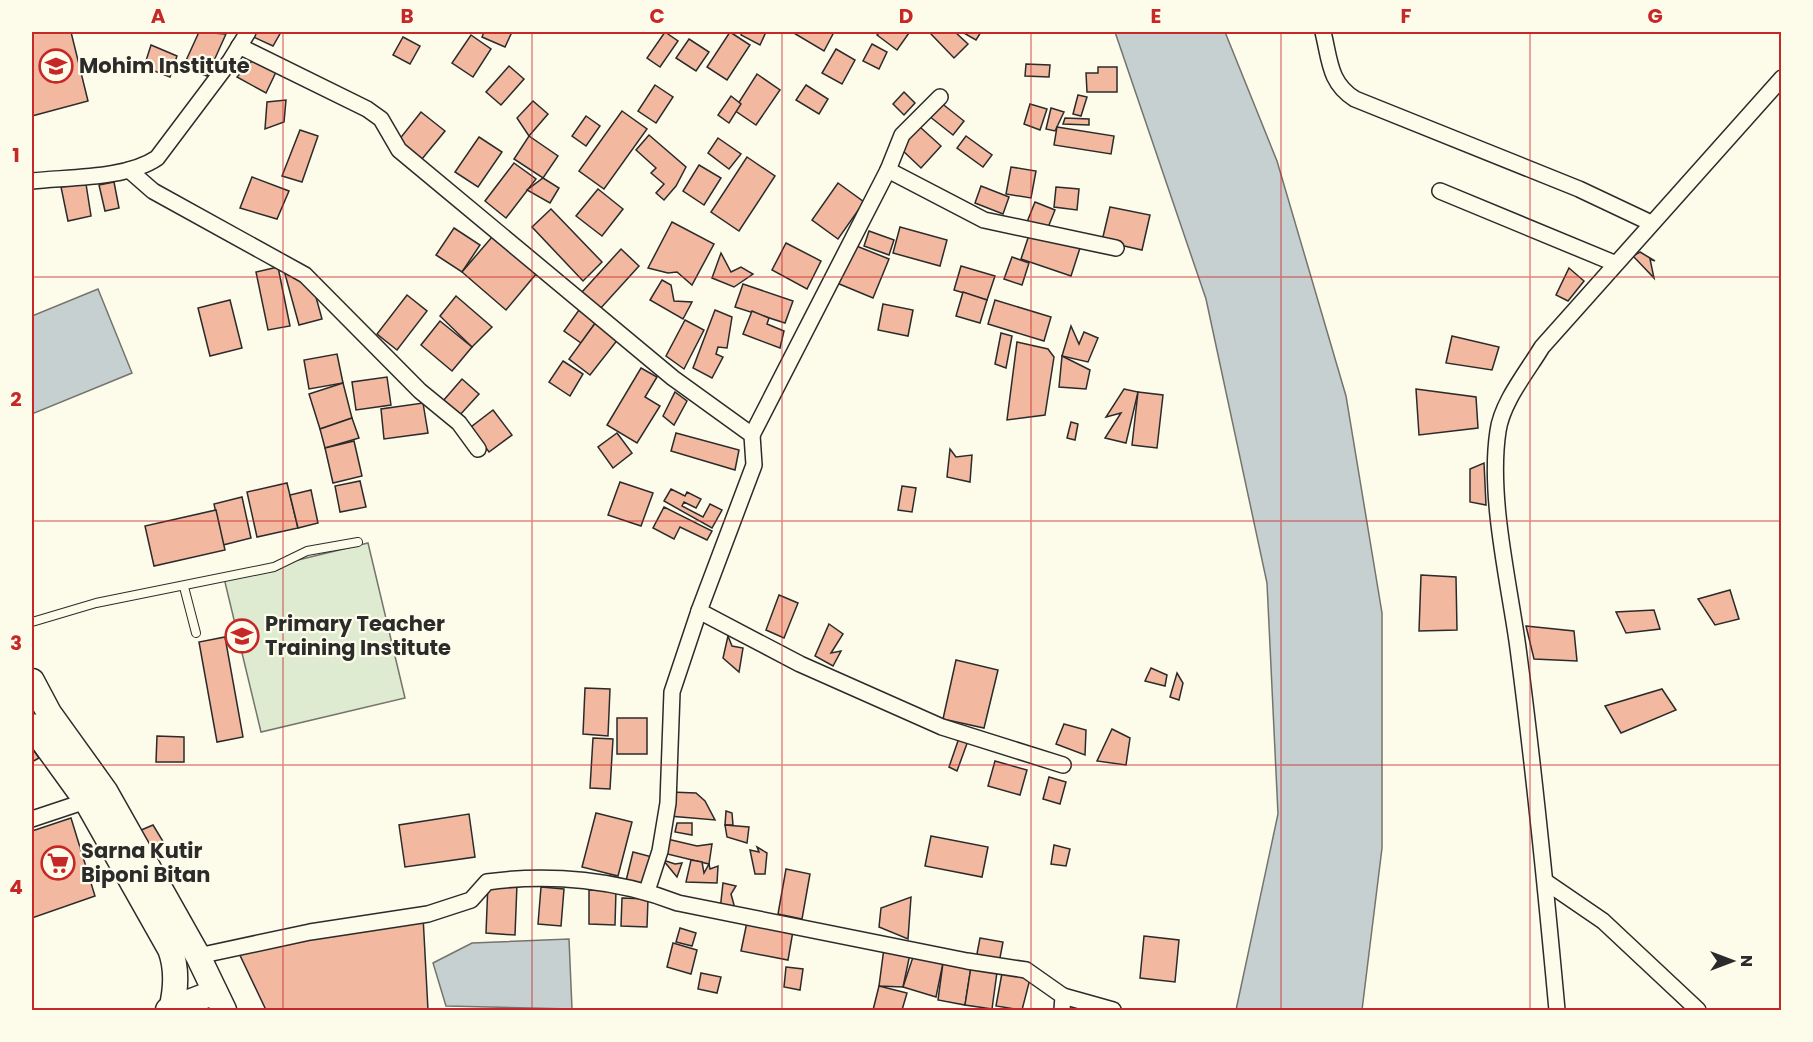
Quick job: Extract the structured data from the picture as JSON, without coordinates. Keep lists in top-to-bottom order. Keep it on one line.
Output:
{"places":{"school or university":["Mohim Institute","Primary Teacher Training Institute"],"supermarket":["Sarna Kutir Biponi Bitan"]},"north":"right","grid":{"columns":["A","B","C","D","E","F","G"],"rows":["1","2","3","4"]}}
